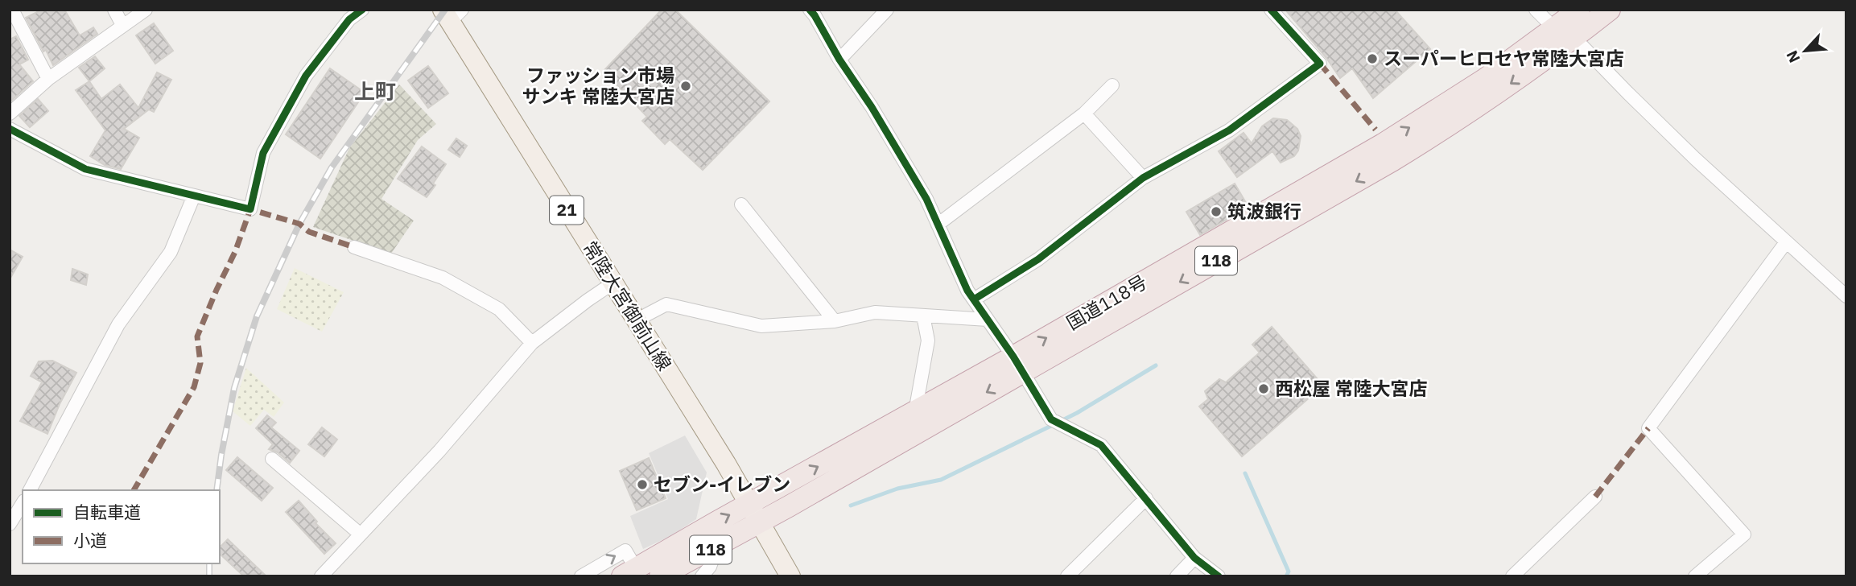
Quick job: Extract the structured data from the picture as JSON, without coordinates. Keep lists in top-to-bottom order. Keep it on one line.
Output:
{"streets":{"highway":["118","国道118号"],"main road":["21","常陸大宮御前山線"]},"crossings":[["国道118号","常陸大宮御前山線"]],"districts":["上町"],"places":["スーパーヒロセヤ常陸大宮店","ファッション市場 サンキ 常陸大宮店","筑波銀行","西松屋 常陸大宮店","セブン-イレブン"],"legend":["自転車道","小道"],"north":"bottom left"}
